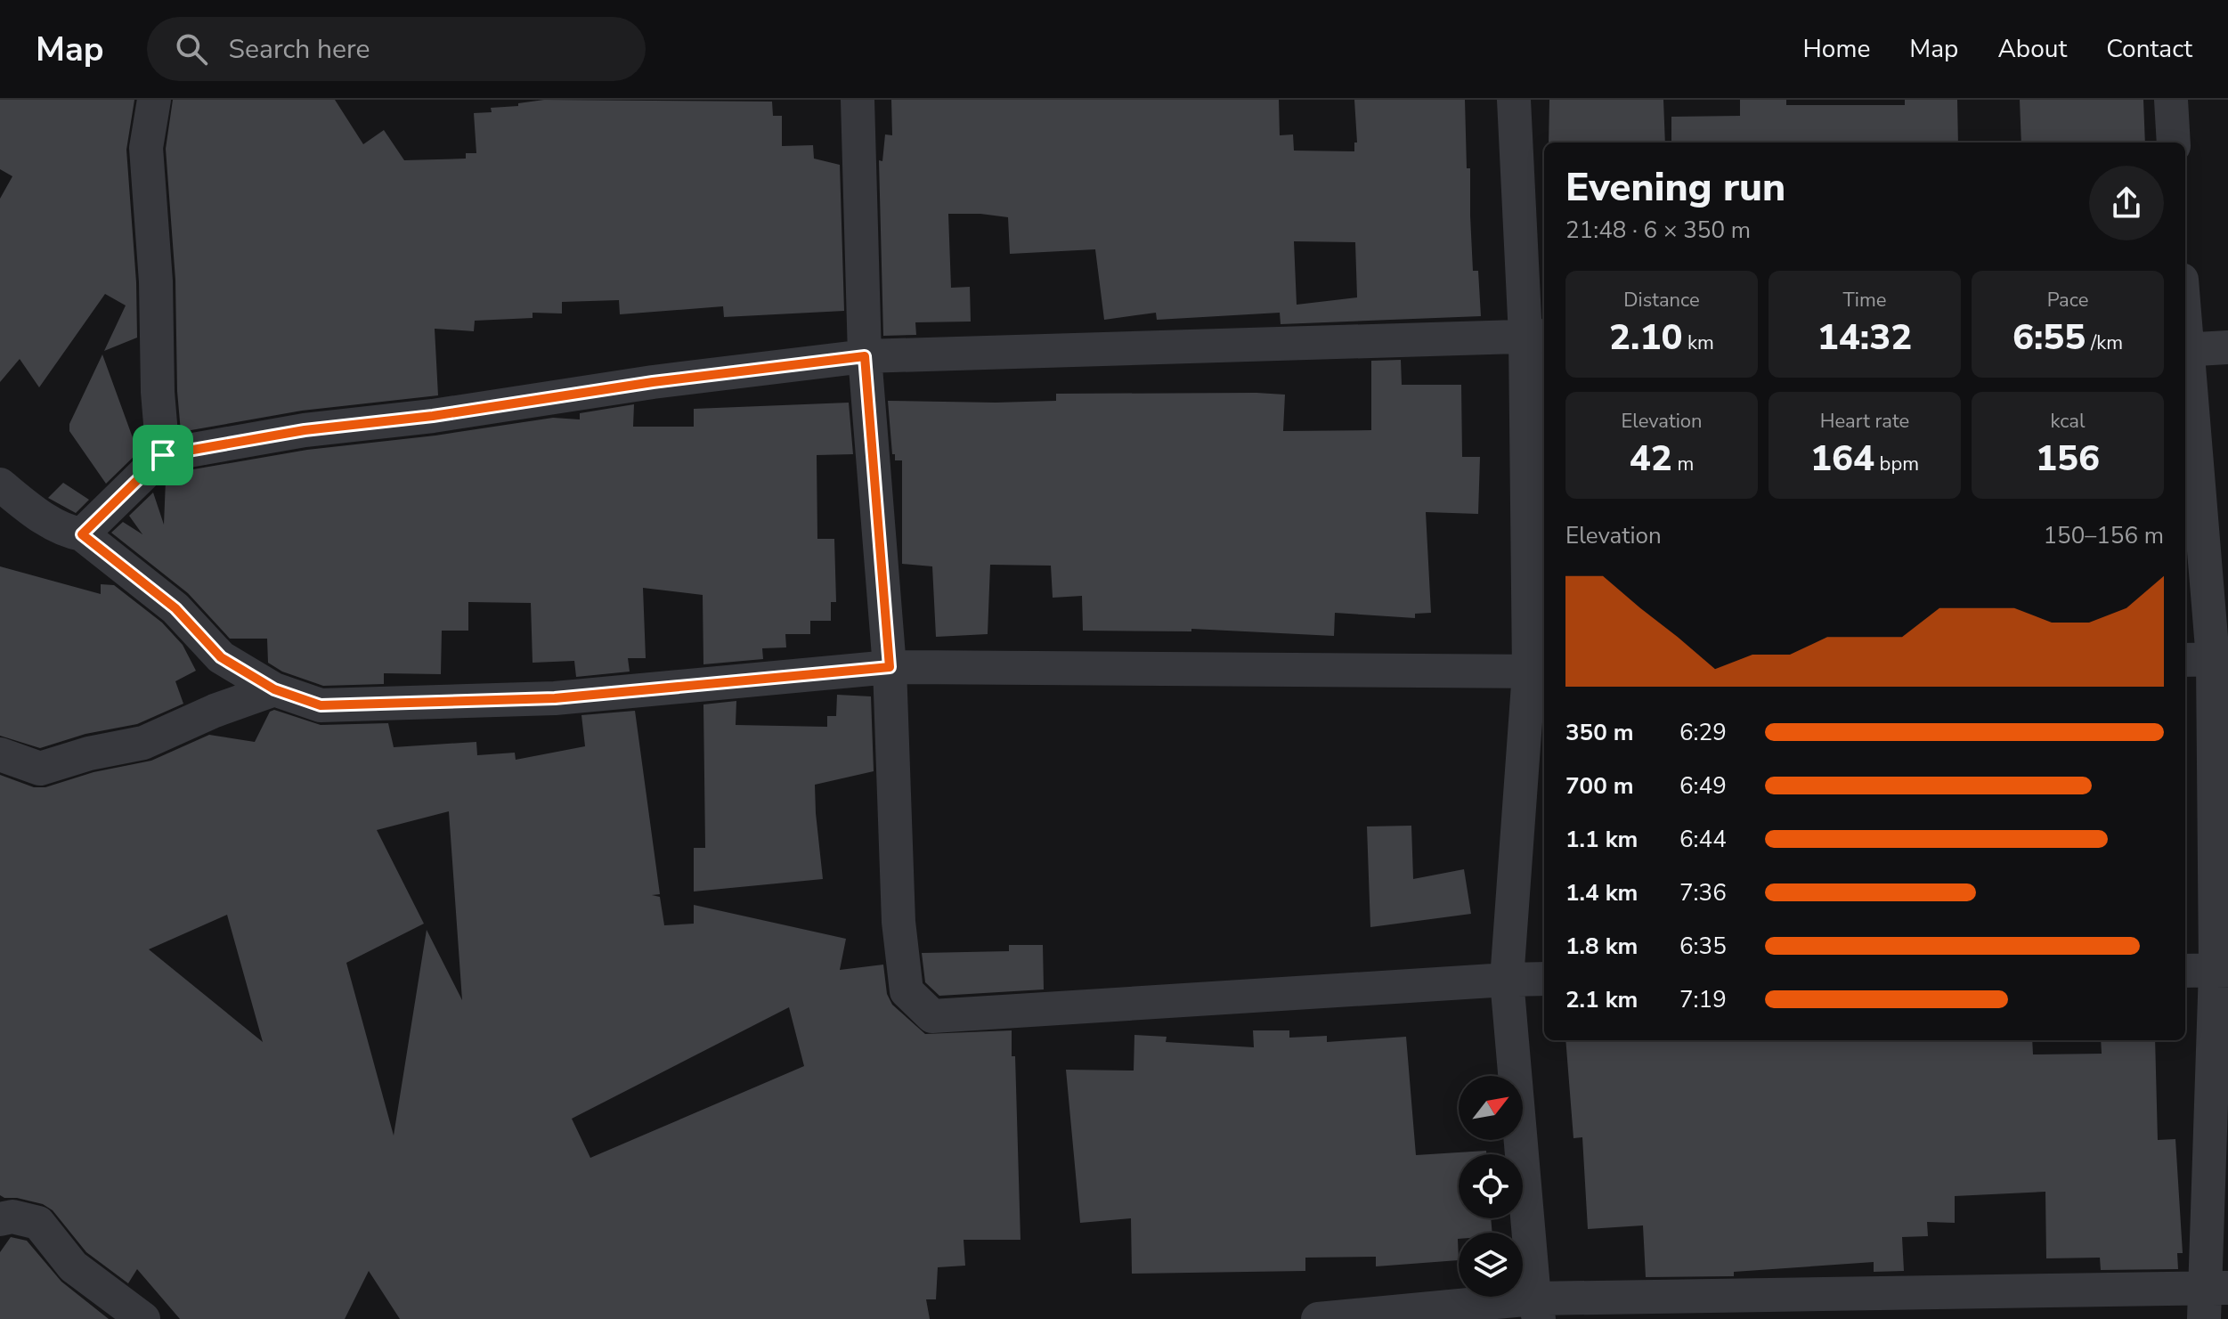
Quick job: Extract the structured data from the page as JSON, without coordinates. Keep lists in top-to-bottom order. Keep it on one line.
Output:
{"north":"top right","page":{"header":"Map","search":"Search here","nav":["Home","Map","About","Contact"],"heading":["Evening run","21:48 · 6 × 350 m"],"stats":[["Distance","2.10 km"],["Time","14:32"],["Pace","6:55 /km"],["Elevation","42 m"],["Heart rate","164 bpm"],["kcal","156"]],"chart":["Elevation","150–156 m"],"list":[{"name":"350 m","note":"6:29"},{"name":"700 m","note":"6:49"},{"name":"1.1 km","note":"6:44"},{"name":"1.4 km","note":"7:36"},{"name":"1.8 km","note":"6:35"},{"name":"2.1 km","note":"7:19"}]}}
